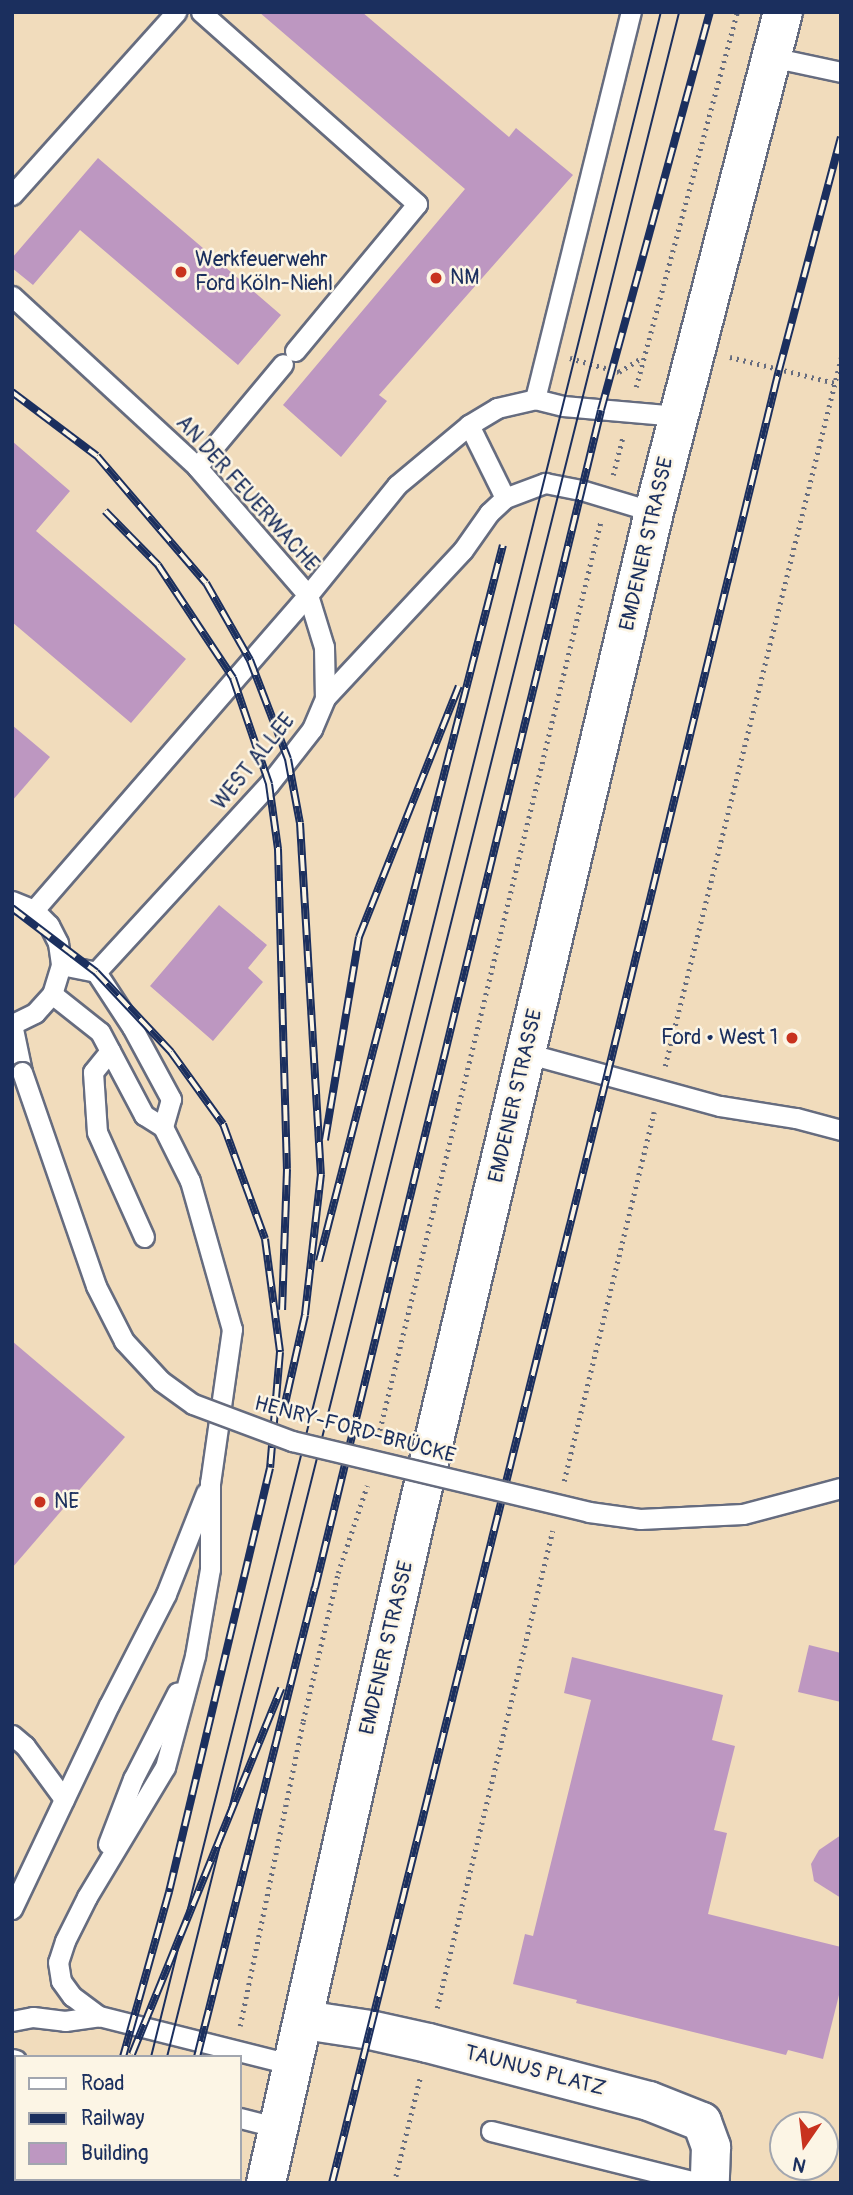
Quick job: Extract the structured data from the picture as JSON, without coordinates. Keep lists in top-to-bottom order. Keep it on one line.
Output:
{"streets":{"street":["EMDENER STRASSE","TAUNUS PLATZ"],"lane":["AN DER FEUERWACHE","WEST ALLEE","HENRY-FORD-BRÜCKE"]},"crossings":[["AN DER FEUERWACHE","WEST ALLEE"],["EMDENER STRASSE","TAUNUS PLATZ"]],"places":["Werkfeuerwehr Ford Köln-Niehl","NM","Ford • West 1","NE"],"legend":["Road","Railway","Building"],"north":"bottom"}
